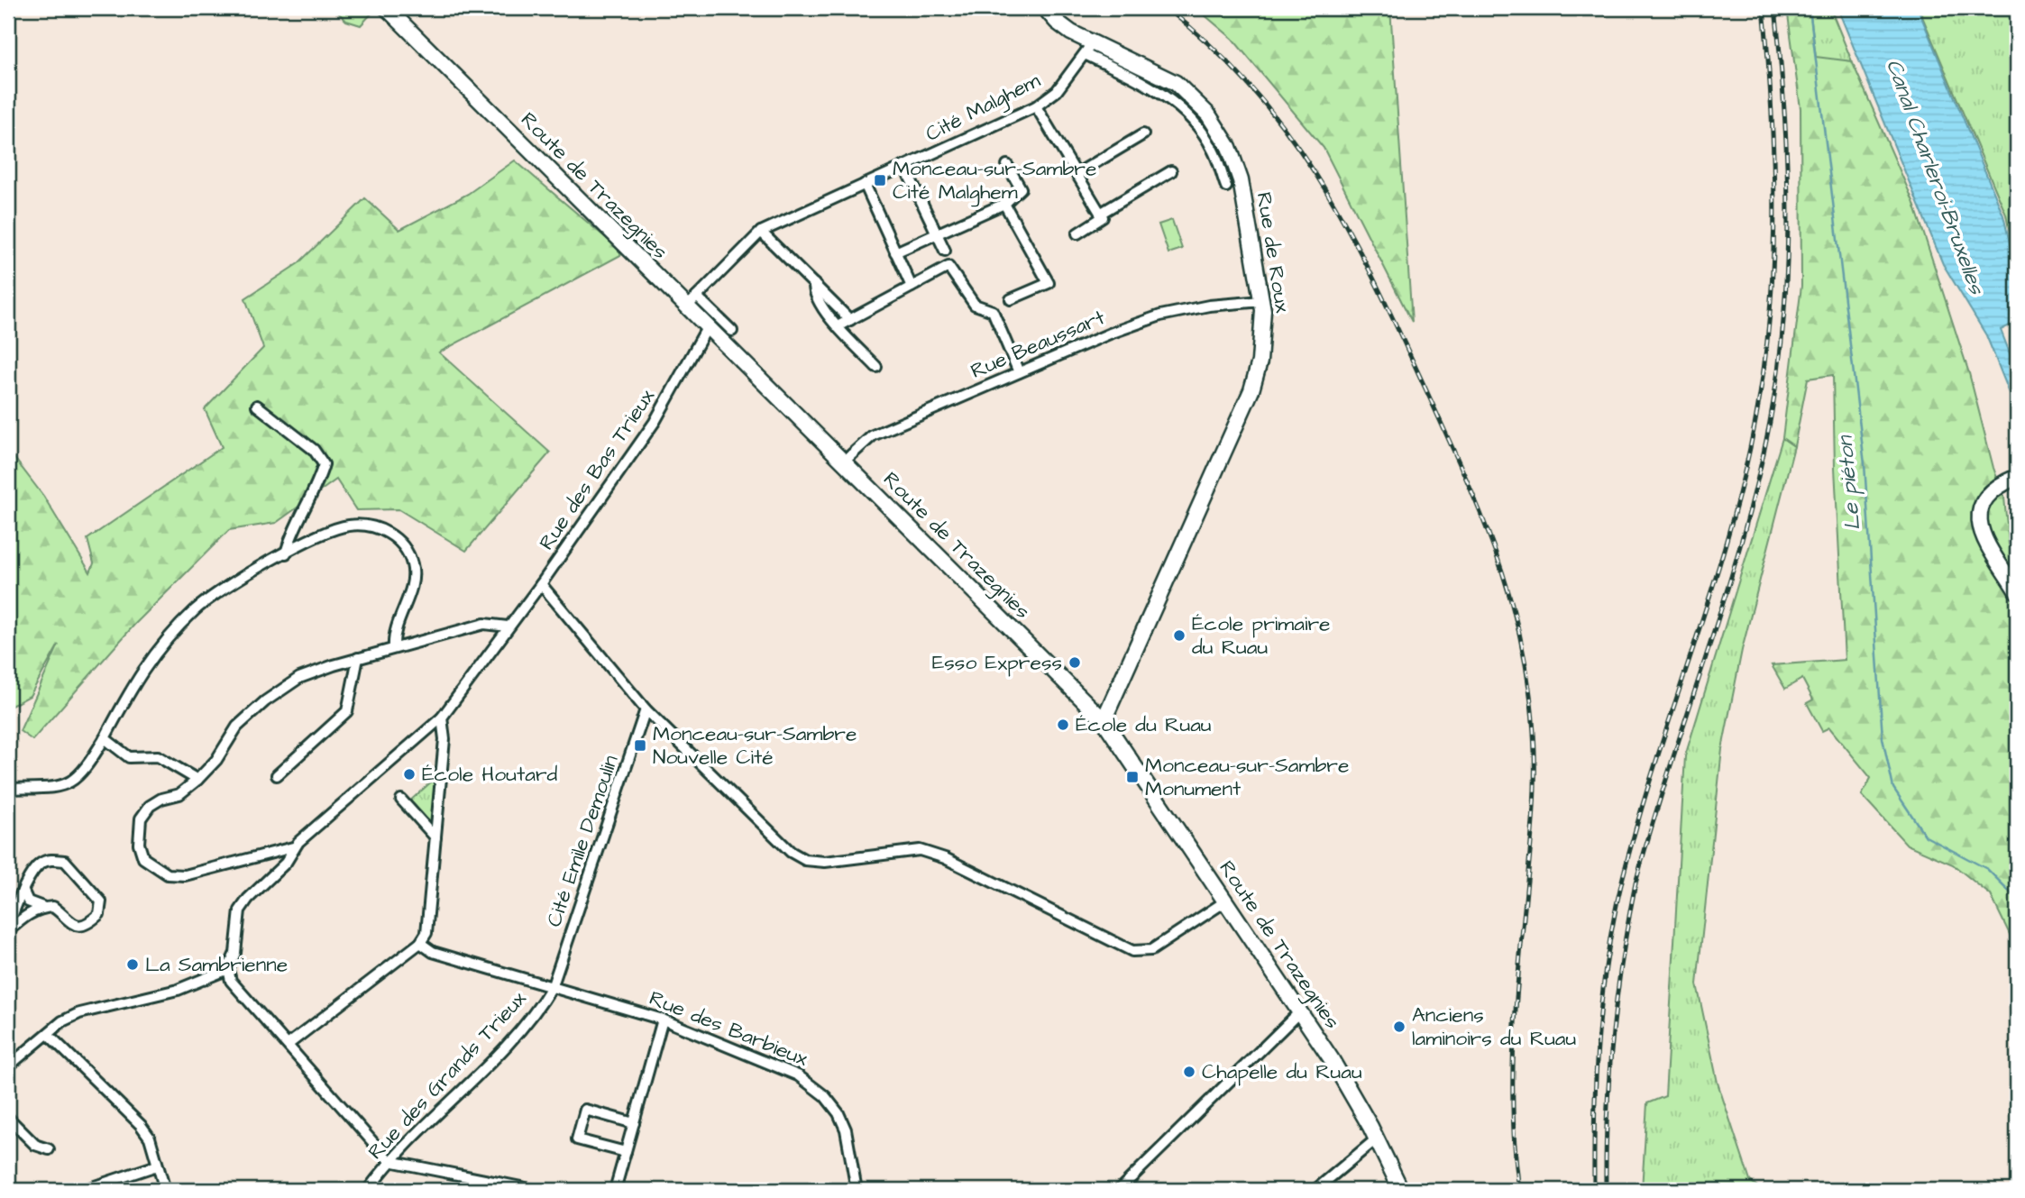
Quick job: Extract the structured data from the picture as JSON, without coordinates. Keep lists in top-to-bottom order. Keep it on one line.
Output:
{"streets":{"main road":["Route de Trazegnies","Rue de Roux"],"street":["Cité Malghem","Rue Beaussart","Rue des Bas Trieux","Cité Emile Demoulin","Rue des Barbieux","Rue des Grands Trieux"]},"crossings":[["Cité Malghem","Route de Trazegnies"],["Cité Malghem","Rue de Roux"],["Route de Trazegnies","Rue de Roux"],["Route de Trazegnies","Rue Beaussart"],["Route de Trazegnies","Rue des Bas Trieux"],["Rue de Roux","Rue Beaussart"],["Cité Emile Demoulin","Rue des Barbieux"],["Cité Emile Demoulin","Rue des Grands Trieux"],["Rue des Barbieux","Rue des Grands Trieux"]],"water":["Canal Charleroi-Bruxelles","Le piéton"],"places":{"transit":["Monceau-sur-Sambre Cité Malghem","Monceau-sur-Sambre Nouvelle Cité","Monceau-sur-Sambre Monument"],"other":["École primaire du Ruau","Esso Express","École du Ruau","École Houtard","La Sambrienne","Anciens laminoirs du Ruau","Chapelle du Ruau"]}}
